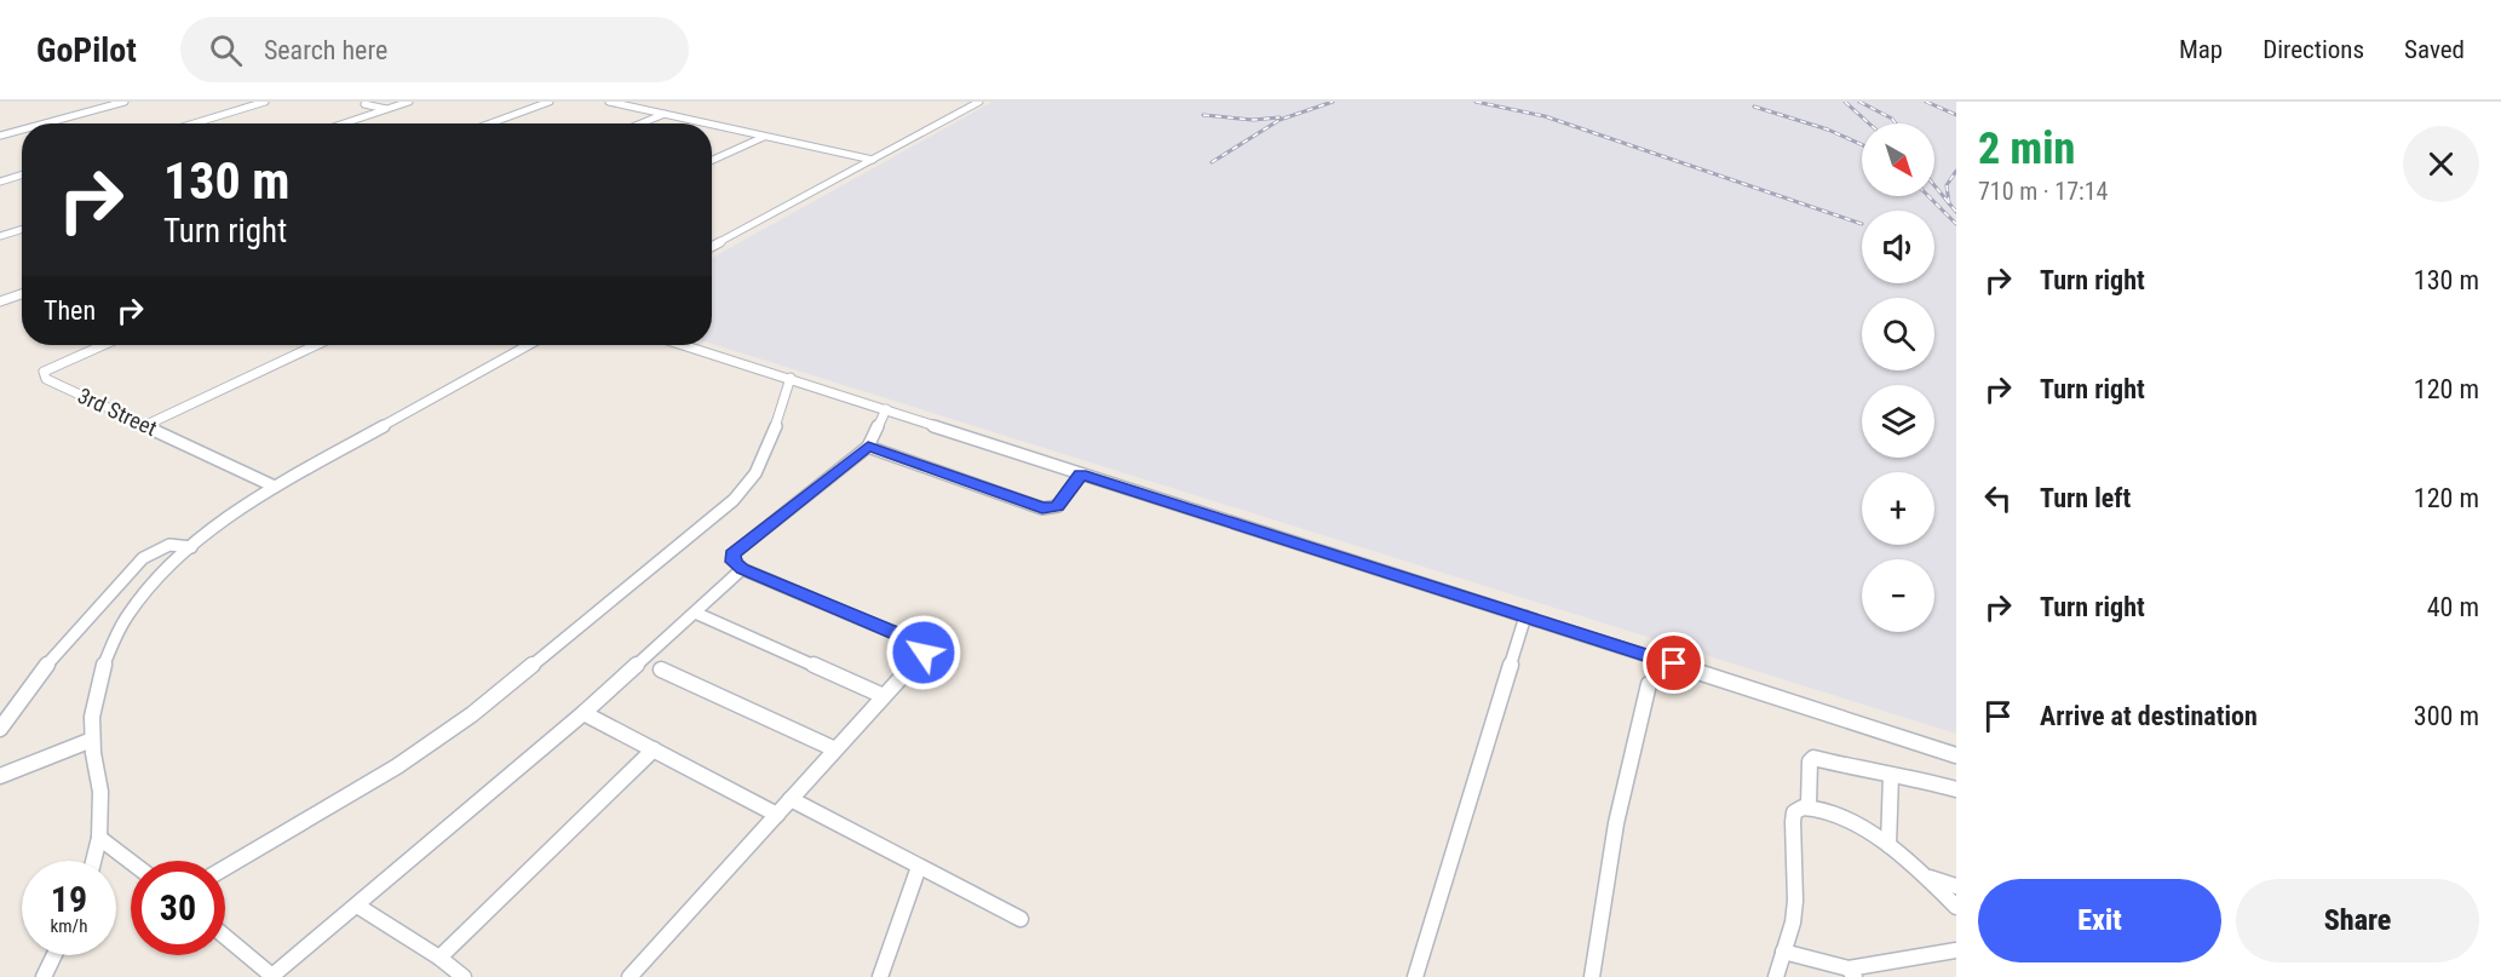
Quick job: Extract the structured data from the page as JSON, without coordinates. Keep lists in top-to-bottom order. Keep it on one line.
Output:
{"streets":{"street":["3rd Street"]},"north":"bottom right","page":{"header":"GoPilot","search":"Search here","nav":["Map","Directions","Saved"],"heading":["2 min","710 m · 17:14"],"map_buttons":["+","−"],"turn":["130 m","Turn right"],"list":[{"name":"Turn right","value":"130 m"},{"name":"Turn right","value":"120 m"},{"name":"Turn left","value":"120 m"},{"name":"Turn right","value":"40 m"},{"name":"Arrive at destination","value":"300 m"}],"then":"Then","speed":"19 km/h","limit":"30","buttons":["Exit","Share"]}}
